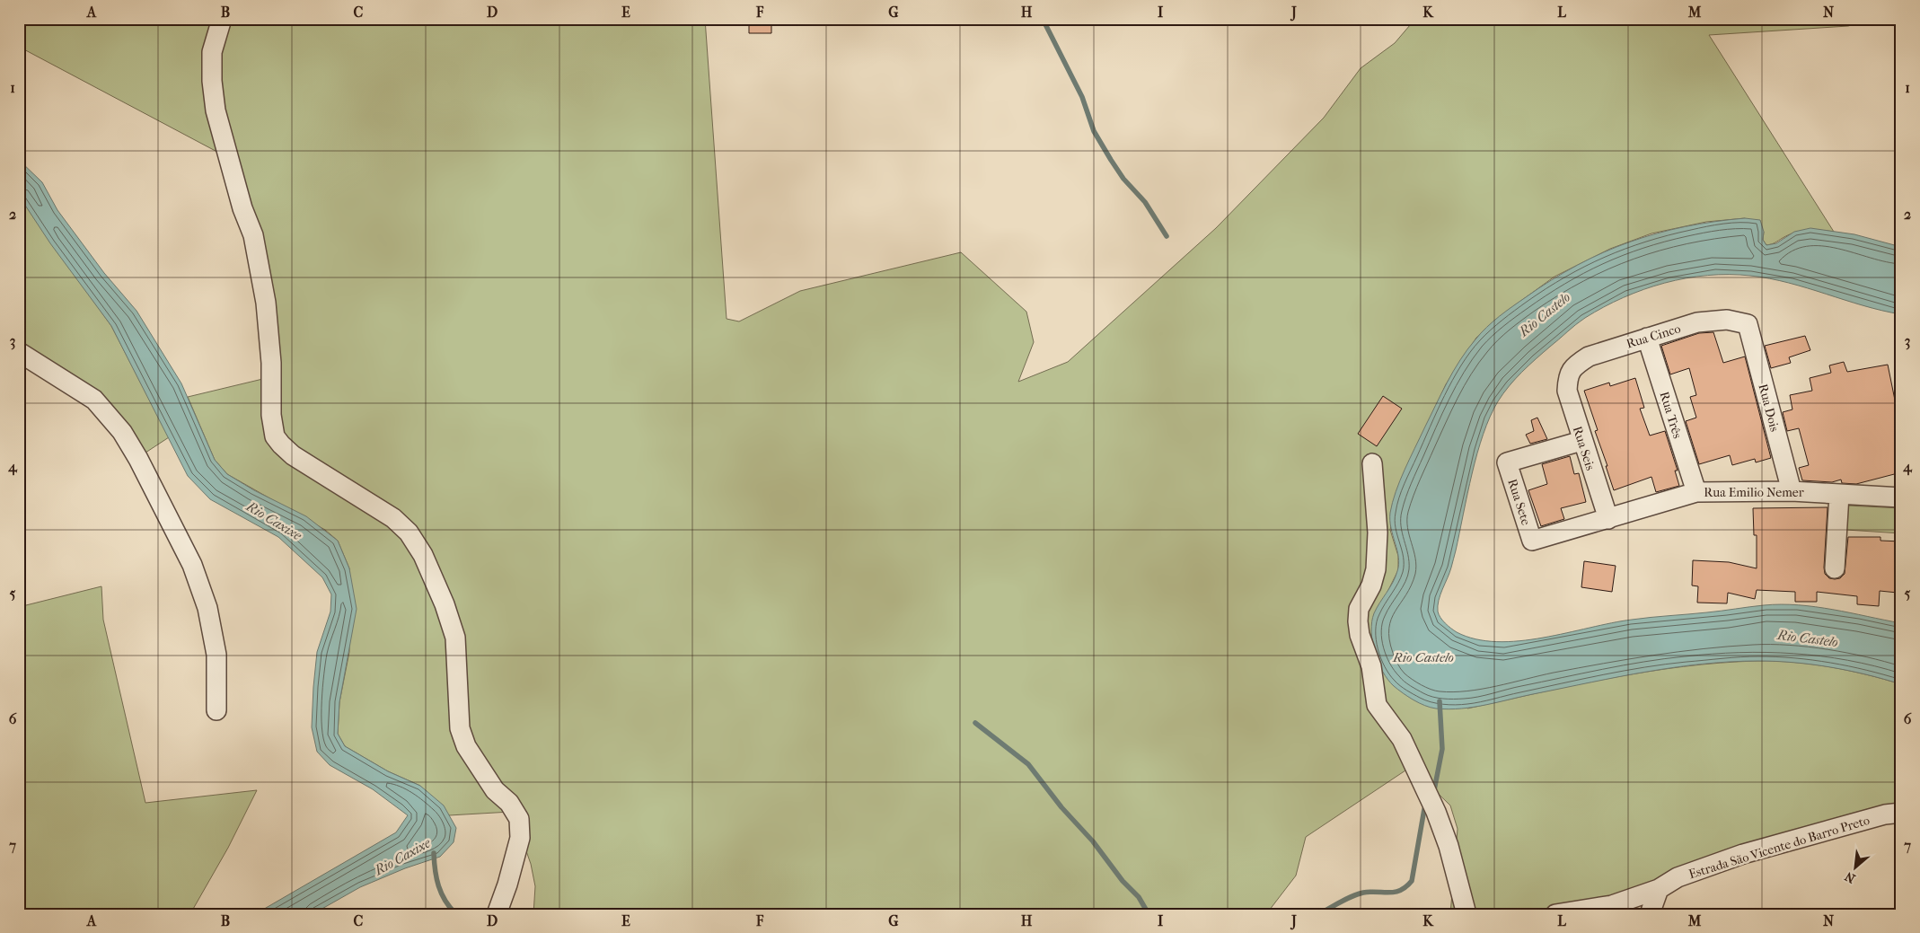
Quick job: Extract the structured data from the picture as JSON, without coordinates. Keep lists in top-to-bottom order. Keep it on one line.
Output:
{"streets":{"street":["Rua Cinco","Rua Dois","Rua Três","Rua Seis","Rua Emilio Nemer","Rua Sete","Estrada São Vicente do Barro Preto"]},"crossings":[["Rua Cinco","Rua Dois"],["Rua Cinco","Rua Três"],["Rua Cinco","Rua Seis"],["Rua Dois","Rua Emilio Nemer"],["Rua Três","Rua Emilio Nemer"],["Rua Seis","Rua Emilio Nemer"],["Rua Seis","Rua Sete"],["Rua Emilio Nemer","Rua Sete"]],"water":["Rio Castelo","Rio Caxixe"],"north":"bottom left","grid":{"columns":["A","B","C","D","E","F","G","H","I","J","K","L","M","N"],"rows":["1","2","3","4","5","6","7"]}}
